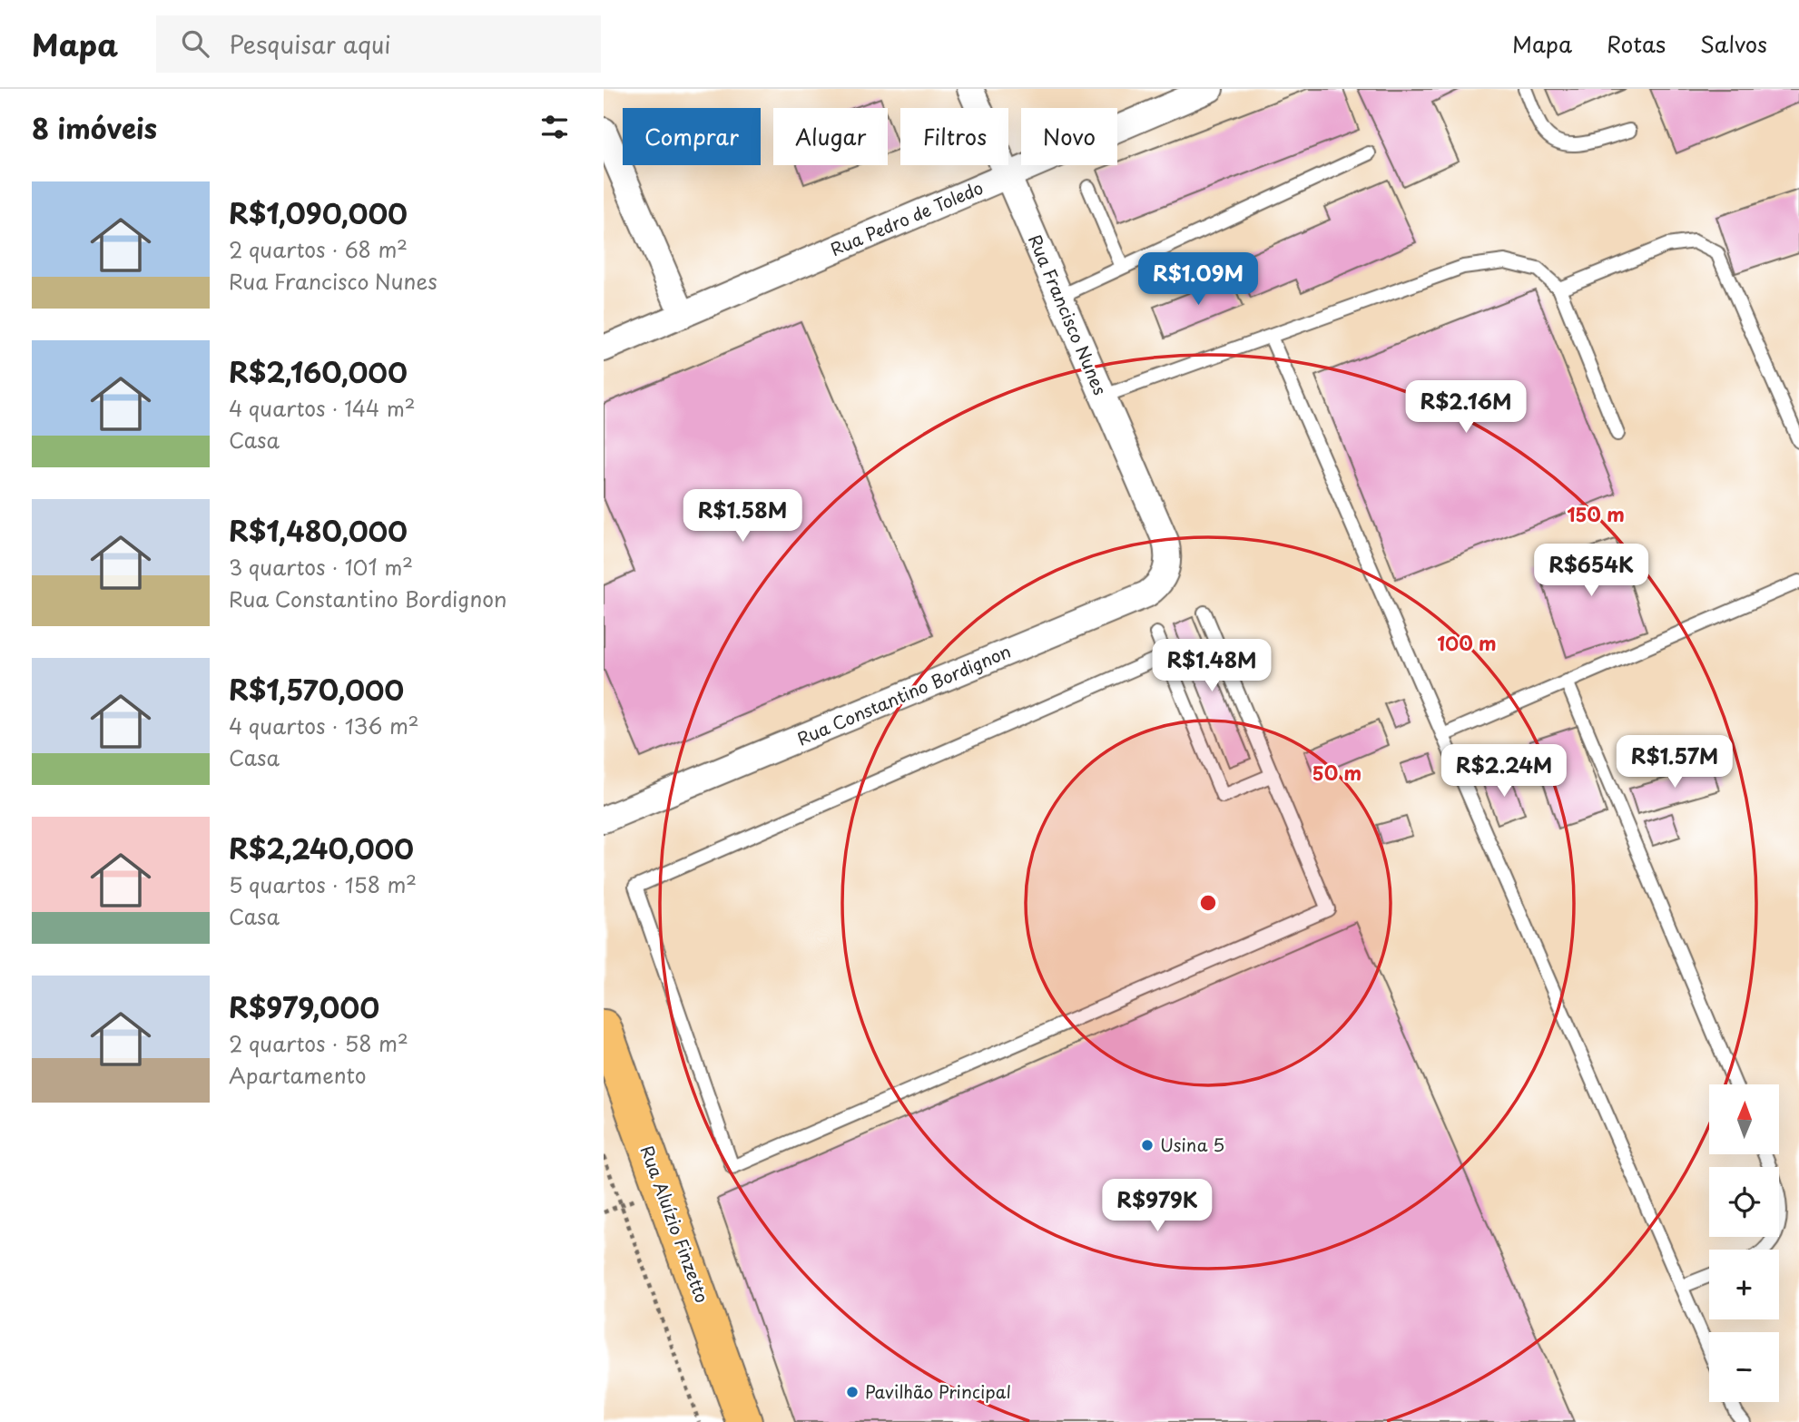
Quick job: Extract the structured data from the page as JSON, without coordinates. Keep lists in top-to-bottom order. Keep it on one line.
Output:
{"streets":{"main road":["Rua Aluízio Finzetto"],"street":["Rua Pedro de Toledo","Rua Francisco Nunes","Rua Constantino Bordignon"]},"crossings":[["Rua Pedro de Toledo","Rua Francisco Nunes"],["Rua Francisco Nunes","Rua Constantino Bordignon"]],"places":["Usina 5","Pavilhão Principal"],"north":"top","page":{"header":"Mapa","search":"Pesquisar aqui","nav":["Mapa","Rotas","Salvos"],"heading":"8 imóveis","chip":["Comprar","Alugar","Filtros","Novo"],"list":[{"name":"R$1,090,000","note":"2 quartos · 68 m² · Rua Francisco Nunes"},{"name":"R$2,160,000","note":"4 quartos · 144 m² · Casa"},{"name":"R$1,480,000","note":"3 quartos · 101 m² · Rua Constantino Bordignon"},{"name":"R$1,570,000","note":"4 quartos · 136 m² · Casa"},{"name":"R$2,240,000","note":"5 quartos · 158 m² · Casa"},{"name":"R$979,000","note":"2 quartos · 58 m² · Apartamento"}],"price":["R$1.09M","R$2.16M","R$1.58M","R$654K","R$1.48M","R$1.57M","R$2.24M","R$979K"],"map_buttons":["+","−"]},"rings":["150 m","100 m","50 m"]}
